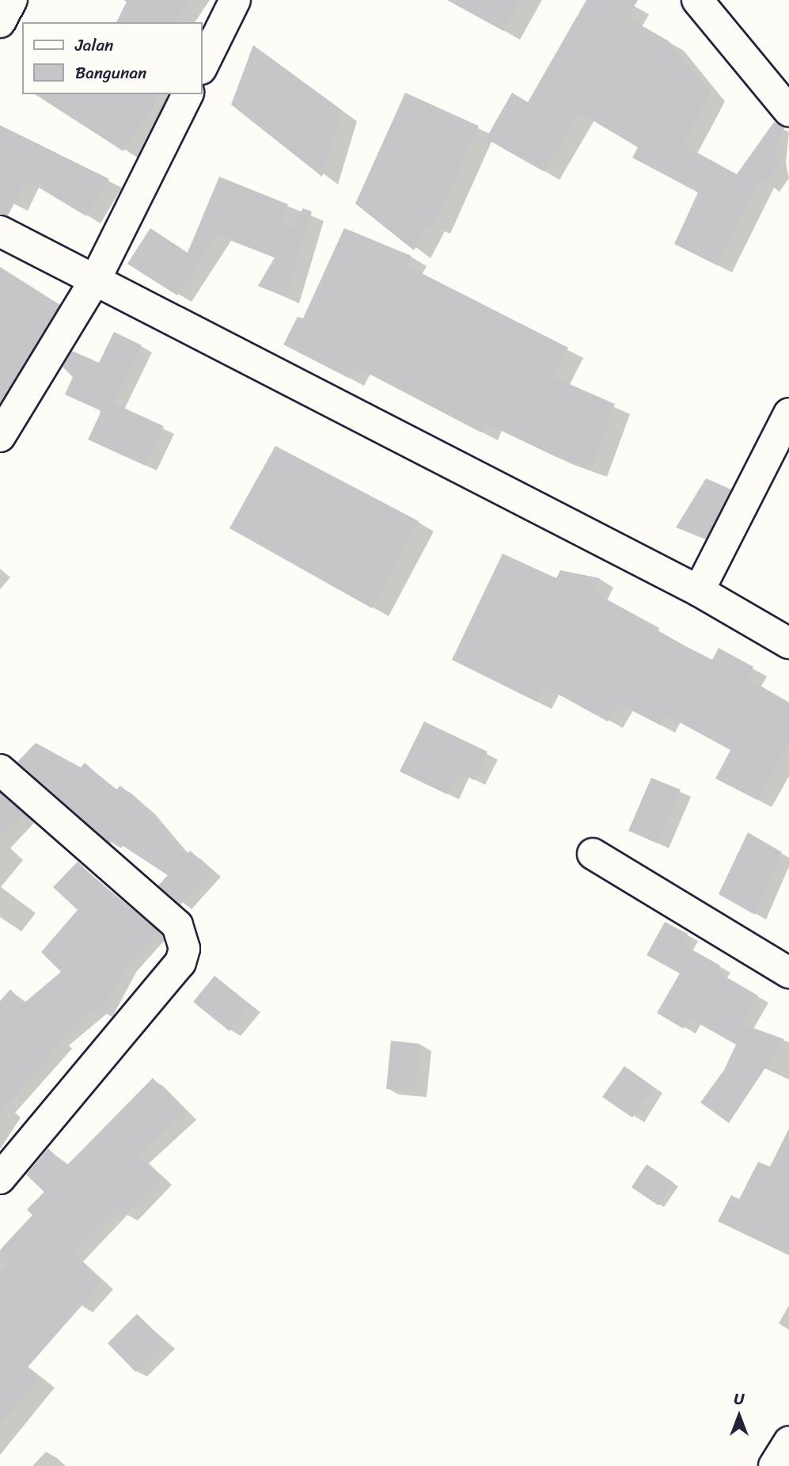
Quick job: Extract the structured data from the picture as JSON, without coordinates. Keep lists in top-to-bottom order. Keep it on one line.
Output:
{"legend":["Jalan","Bangunan"],"north":"top"}
